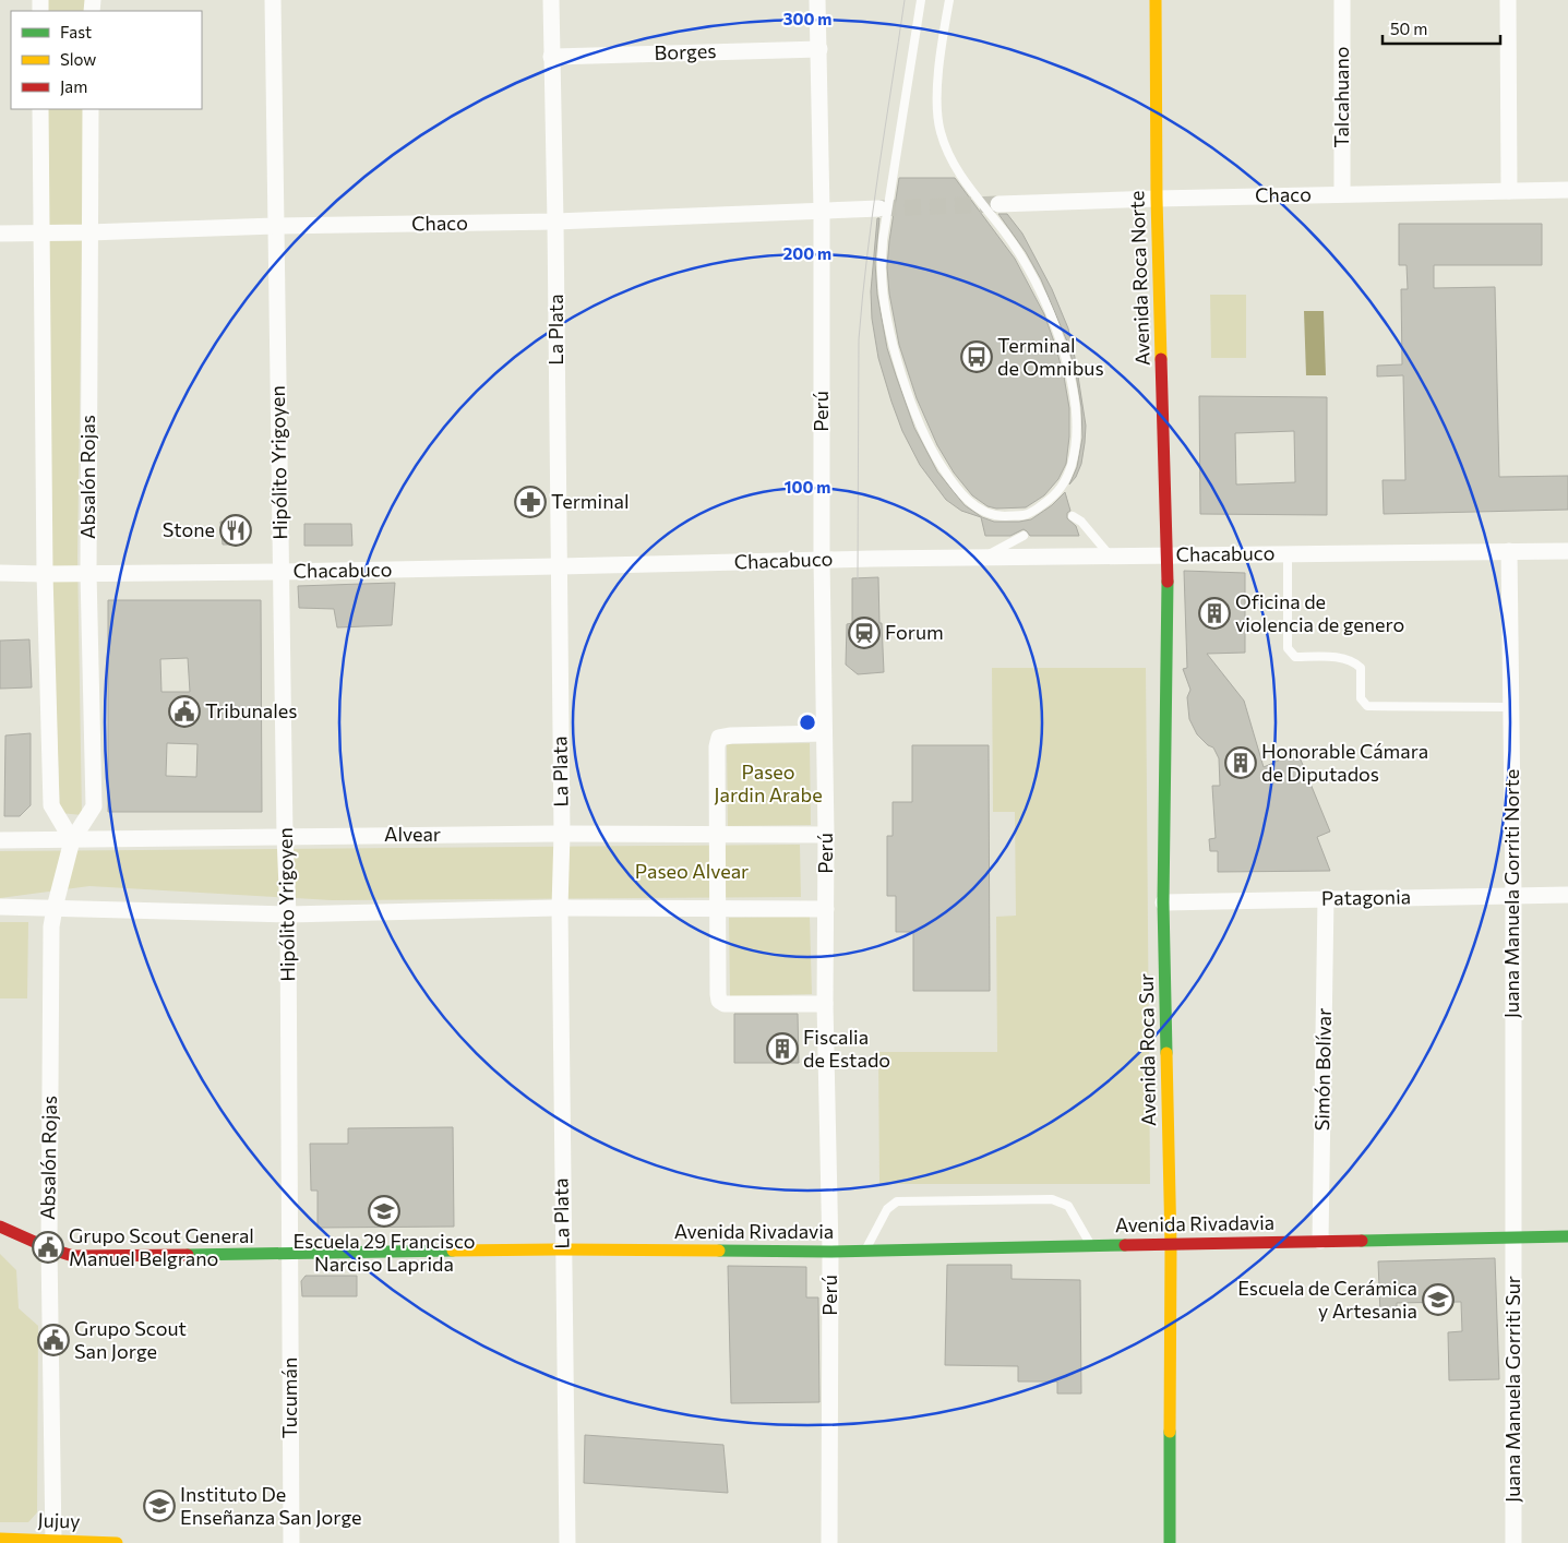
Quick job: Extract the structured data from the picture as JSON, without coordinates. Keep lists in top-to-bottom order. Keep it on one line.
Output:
{"streets":{"main road":["Avenida Roca Norte","Avenida Roca Sur","Avenida Rivadavia","Jujuy"],"street":["Borges","Talcahuano","Chaco","La Plata","Perú","Hipólito Yrigoyen","Absalón Rojas","Chacabuco","Alvear","Juana Manuela Gorriti Norte","Patagonia","Simón Bolívar","Juana Manuela Gorriti Sur","Tucumán"]},"crossings":[["Borges","La Plata"],["Borges","Perú"],["Talcahuano","Chaco"],["Chaco","Avenida Roca Norte"],["Chaco","La Plata"],["Chaco","Perú"],["Chaco","Hipólito Yrigoyen"],["Chaco","Absalón Rojas"],["Avenida Roca Norte","Chacabuco"],["Avenida Roca Norte","Avenida Roca Sur"],["La Plata","Chacabuco"],["La Plata","Alvear"],["La Plata","Avenida Rivadavia"],["Perú","Chacabuco"],["Perú","Alvear"],["Perú","Avenida Rivadavia"],["Hipólito Yrigoyen","Chacabuco"],["Hipólito Yrigoyen","Alvear"],["Hipólito Yrigoyen","Avenida Rivadavia"],["Hipólito Yrigoyen","Tucumán"],["Absalón Rojas","Chacabuco"],["Absalón Rojas","Alvear"],["Absalón Rojas","Avenida Rivadavia"],["Absalón Rojas","Jujuy"],["Chacabuco","Juana Manuela Gorriti Norte"],["Chacabuco","Avenida Roca Sur"],["Juana Manuela Gorriti Norte","Patagonia"],["Juana Manuela Gorriti Norte","Avenida Rivadavia"],["Juana Manuela Gorriti Norte","Juana Manuela Gorriti Sur"],["Patagonia","Avenida Roca Sur"],["Patagonia","Simón Bolívar"],["Avenida Roca Sur","Avenida Rivadavia"],["Simón Bolívar","Avenida Rivadavia"],["Avenida Rivadavia","Juana Manuela Gorriti Sur"],["Avenida Rivadavia","Tucumán"]],"parks":["Paseo Jardin Arabe","Paseo Alvear"],"places":{"bus stop":["Terminal de Omnibus"],"pharmacy":["Terminal"],"restaurant":["Stone"],"building":["Oficina de violencia de genero","Honorable Cámara de Diputados","Fiscalia de Estado"],"station":["Forum"],"public building":["Tribunales","Grupo Scout General Manuel Belgrano","Grupo Scout San Jorge"],"school or university":["Escuela 29 Francisco Narciso Laprida","Escuela de Cerámica y Artesania","Instituto De Enseñanza San Jorge"]},"legend":["Fast","Slow","Jam"],"scale_bar":"50 m","rings":["300 m","200 m","100 m"]}
